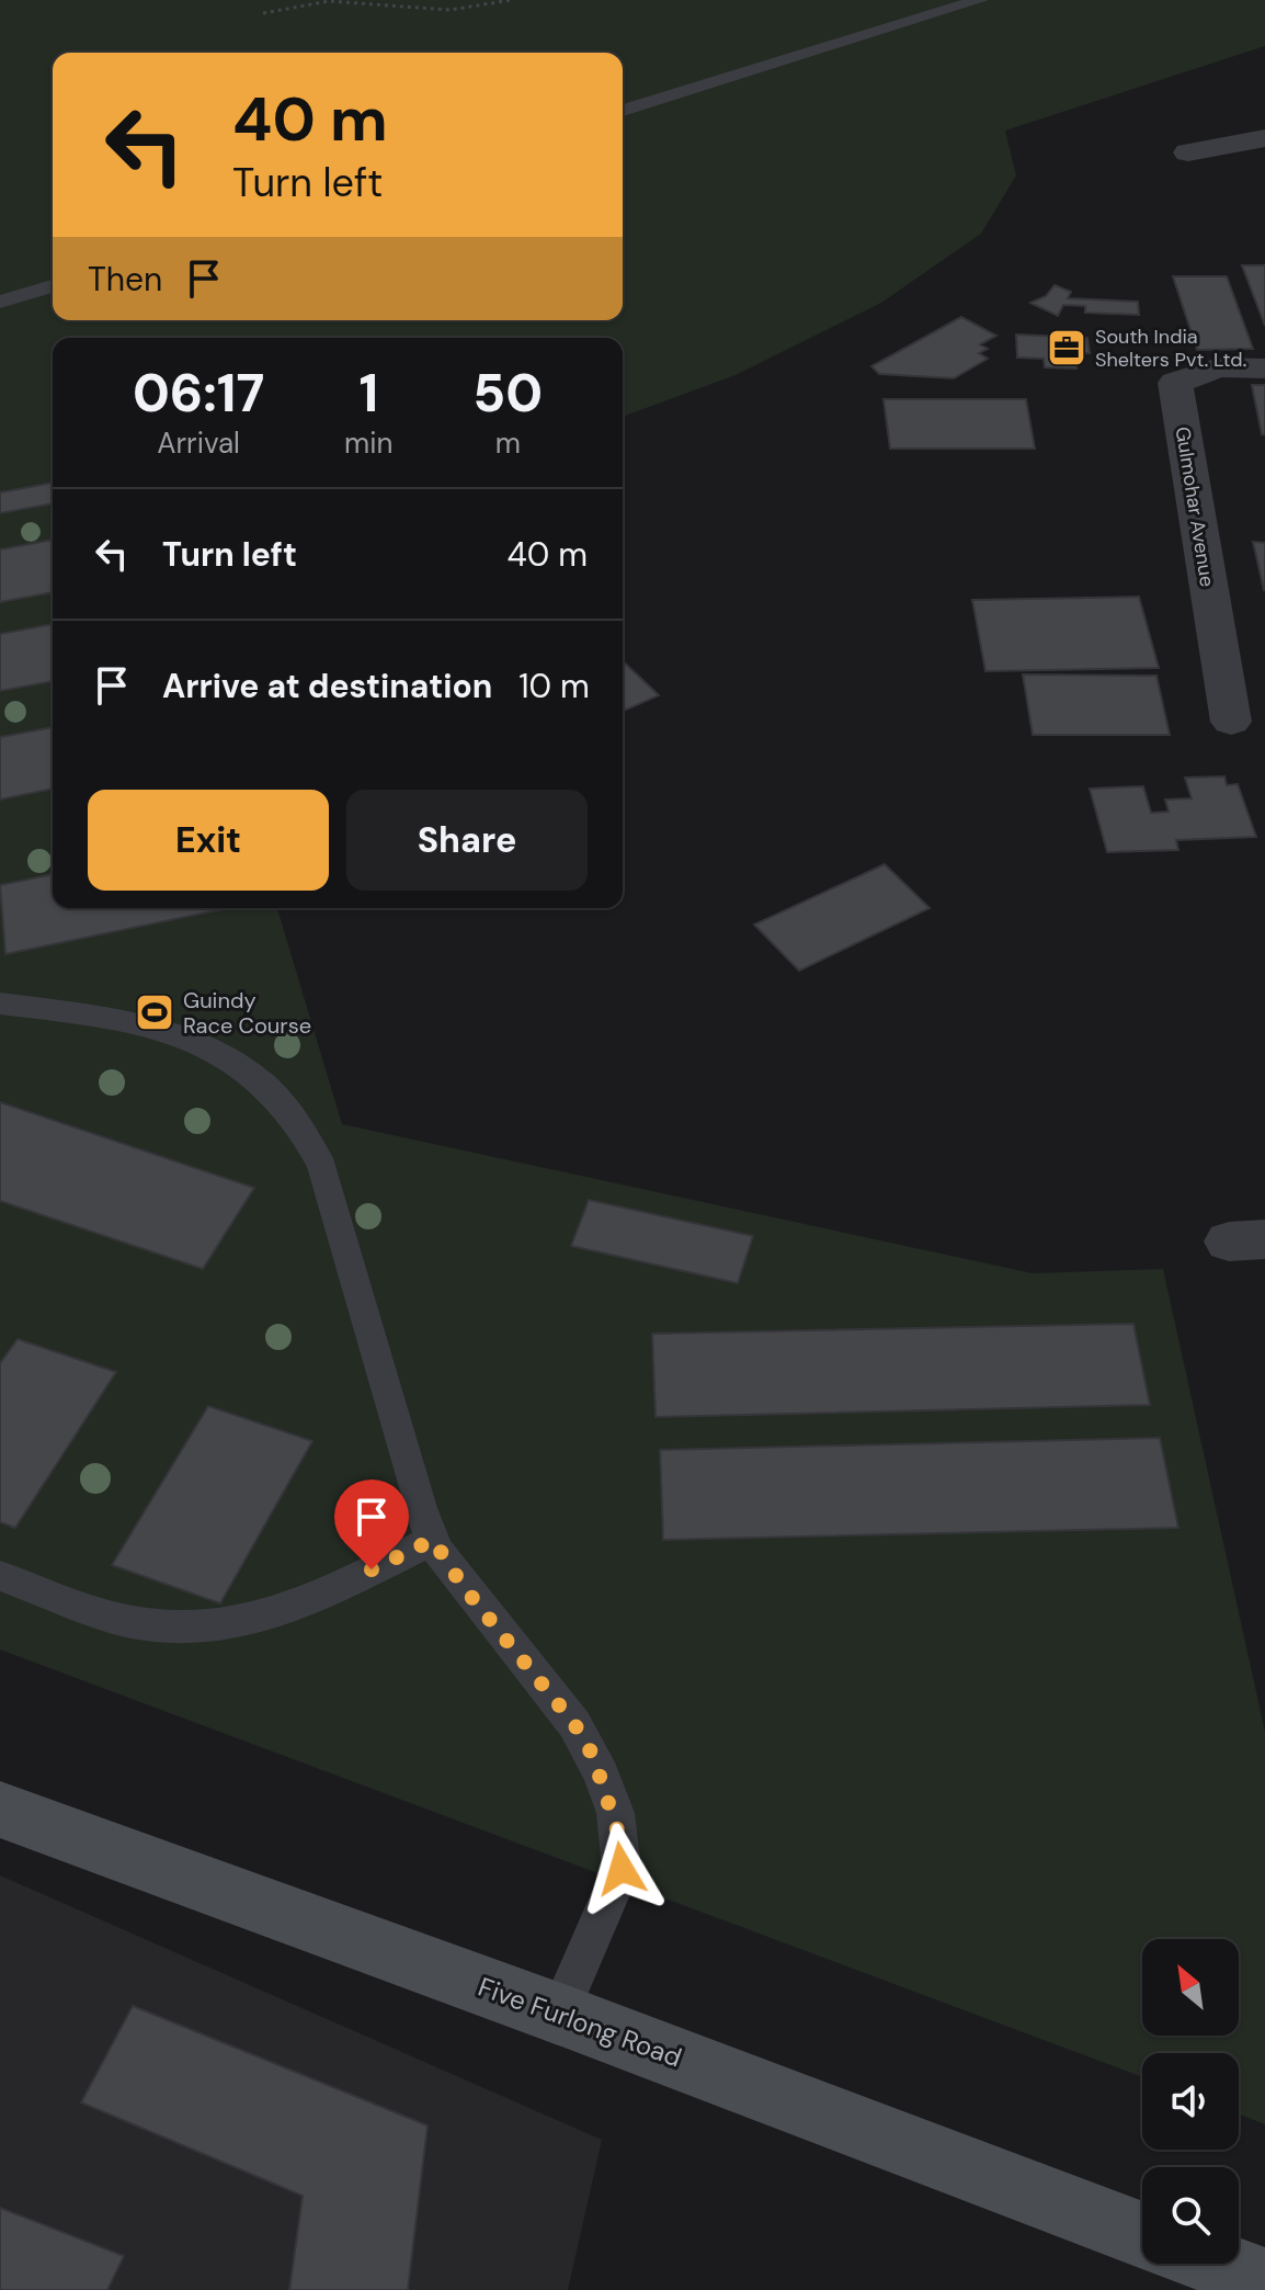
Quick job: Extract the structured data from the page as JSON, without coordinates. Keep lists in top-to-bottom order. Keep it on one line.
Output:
{"streets":{"main road":["Five Furlong Road"],"street":["Gulmohar Avenue"]},"places":{"office":["South India Shelters Pvt. Ltd."],"sports":["Guindy Race Course"]},"north":"top left","page":{"turn":["40 m","Turn left"],"then":"Then","eta":["06:17","Arrival","1","min","50","m"],"list":[{"name":"Turn left","value":"40 m"},{"name":"Arrive at destination","value":"10 m"}],"buttons":["Exit","Share"]}}
